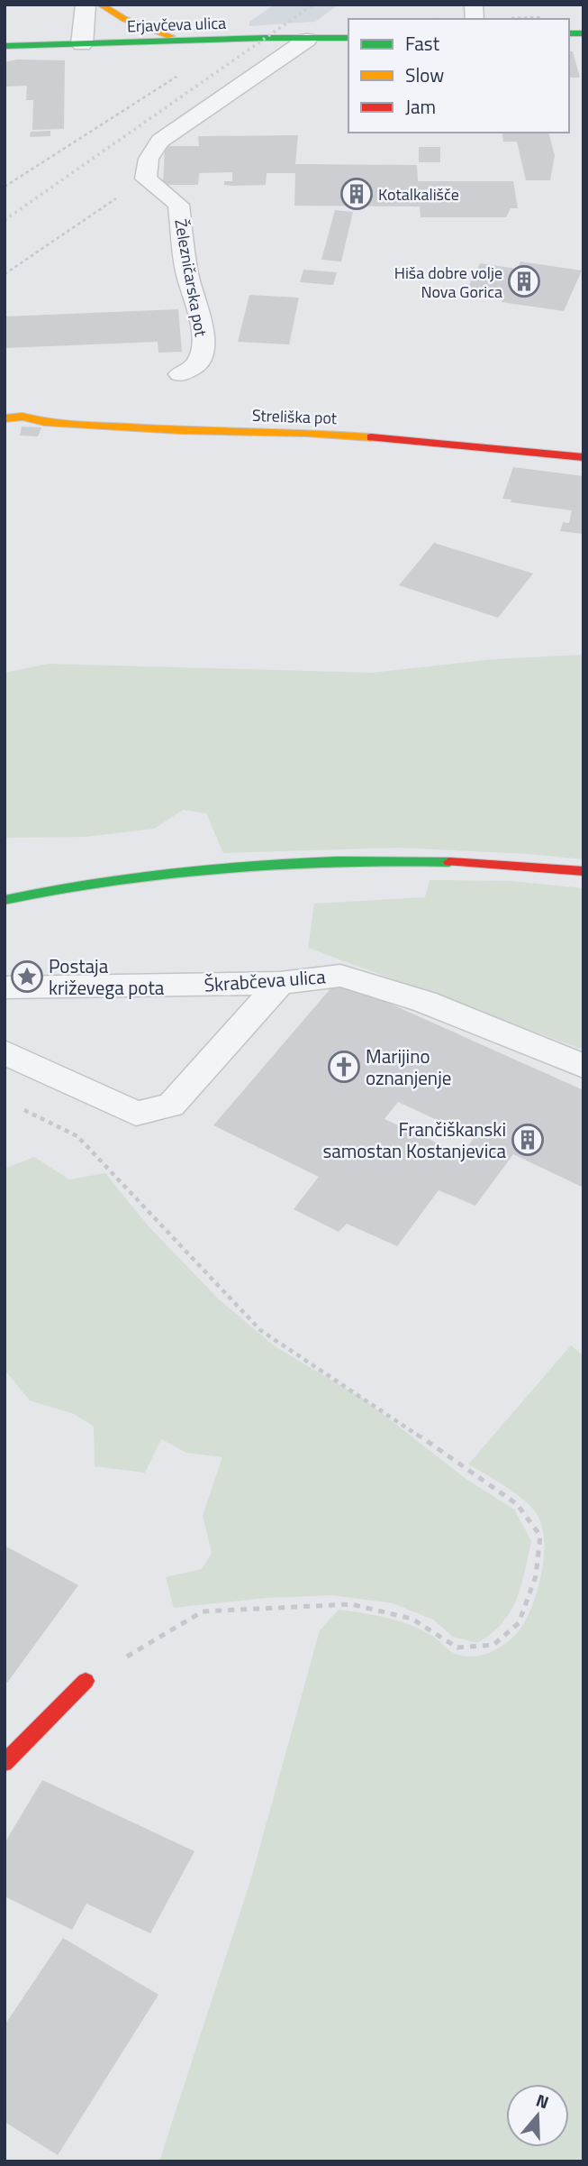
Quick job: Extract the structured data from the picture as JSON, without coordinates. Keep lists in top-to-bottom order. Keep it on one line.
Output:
{"streets":{"street":["Erjavčeva ulica","Streliška pot"],"lane":["Železničarska pot","Škrabčeva ulica"]},"places":{"building":["Kotalkališče","Hiša dobre volje Nova Gorica","Frančiškanski samostan Kostanjevica"],"place":["Postaja križevega pota"],"church":["Marijino oznanjenje"]},"legend":["Fast","Slow","Jam"],"north":"top"}
